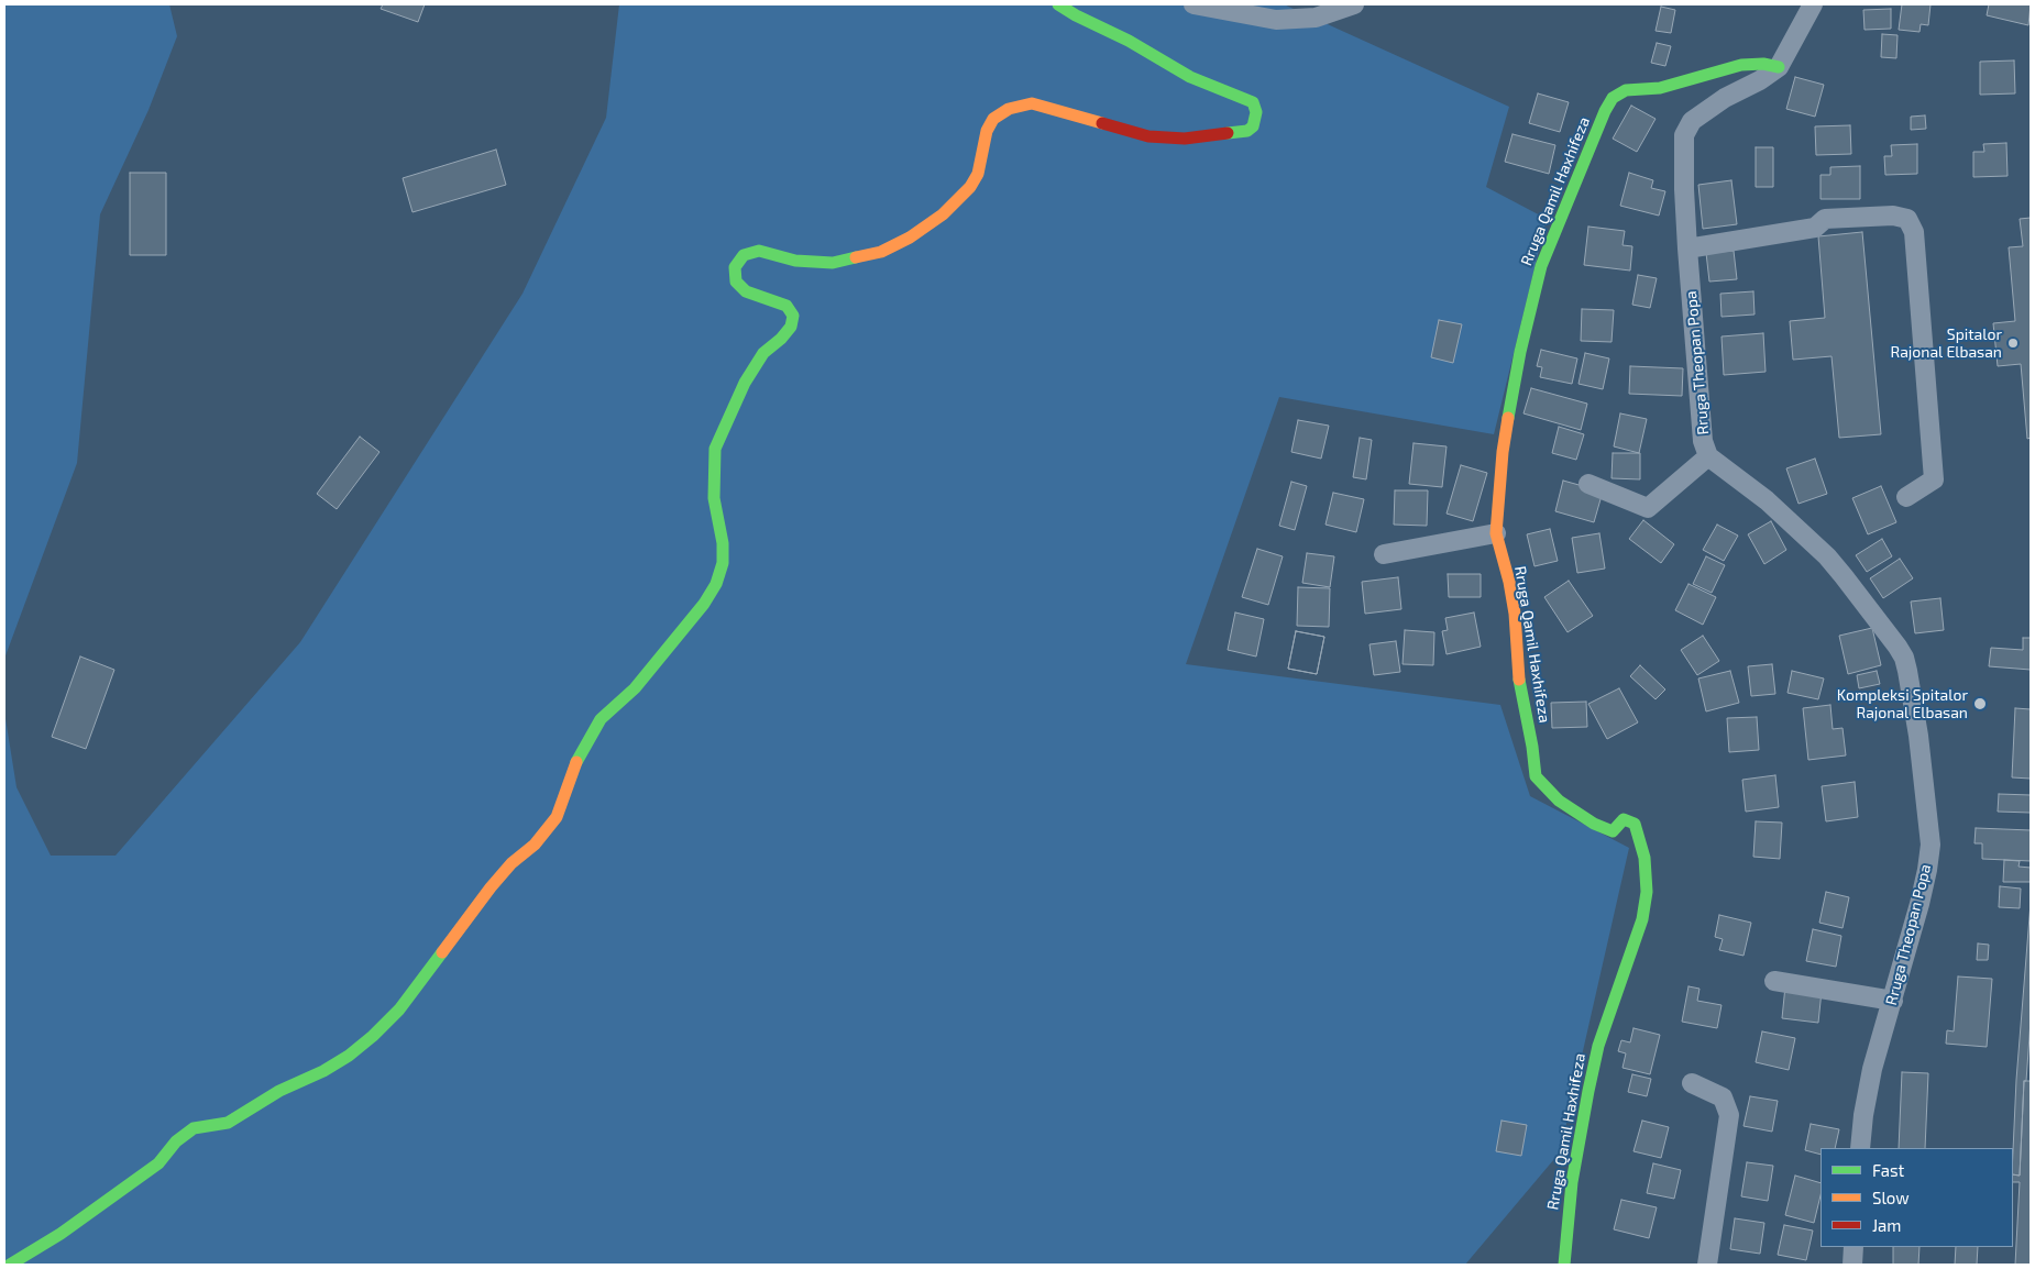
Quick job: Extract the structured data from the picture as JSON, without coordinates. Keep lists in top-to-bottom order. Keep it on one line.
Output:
{"streets":{"street":["Rruga Qamil Haxhifeza","Rruga Theopan Popa"]},"crossings":[["Rruga Qamil Haxhifeza","Rruga Theopan Popa"]],"places":["Spitalor Rajonal Elbasan","Kompleksi Spitalor Rajonal Elbasan"],"legend":["Fast","Slow","Jam"]}
